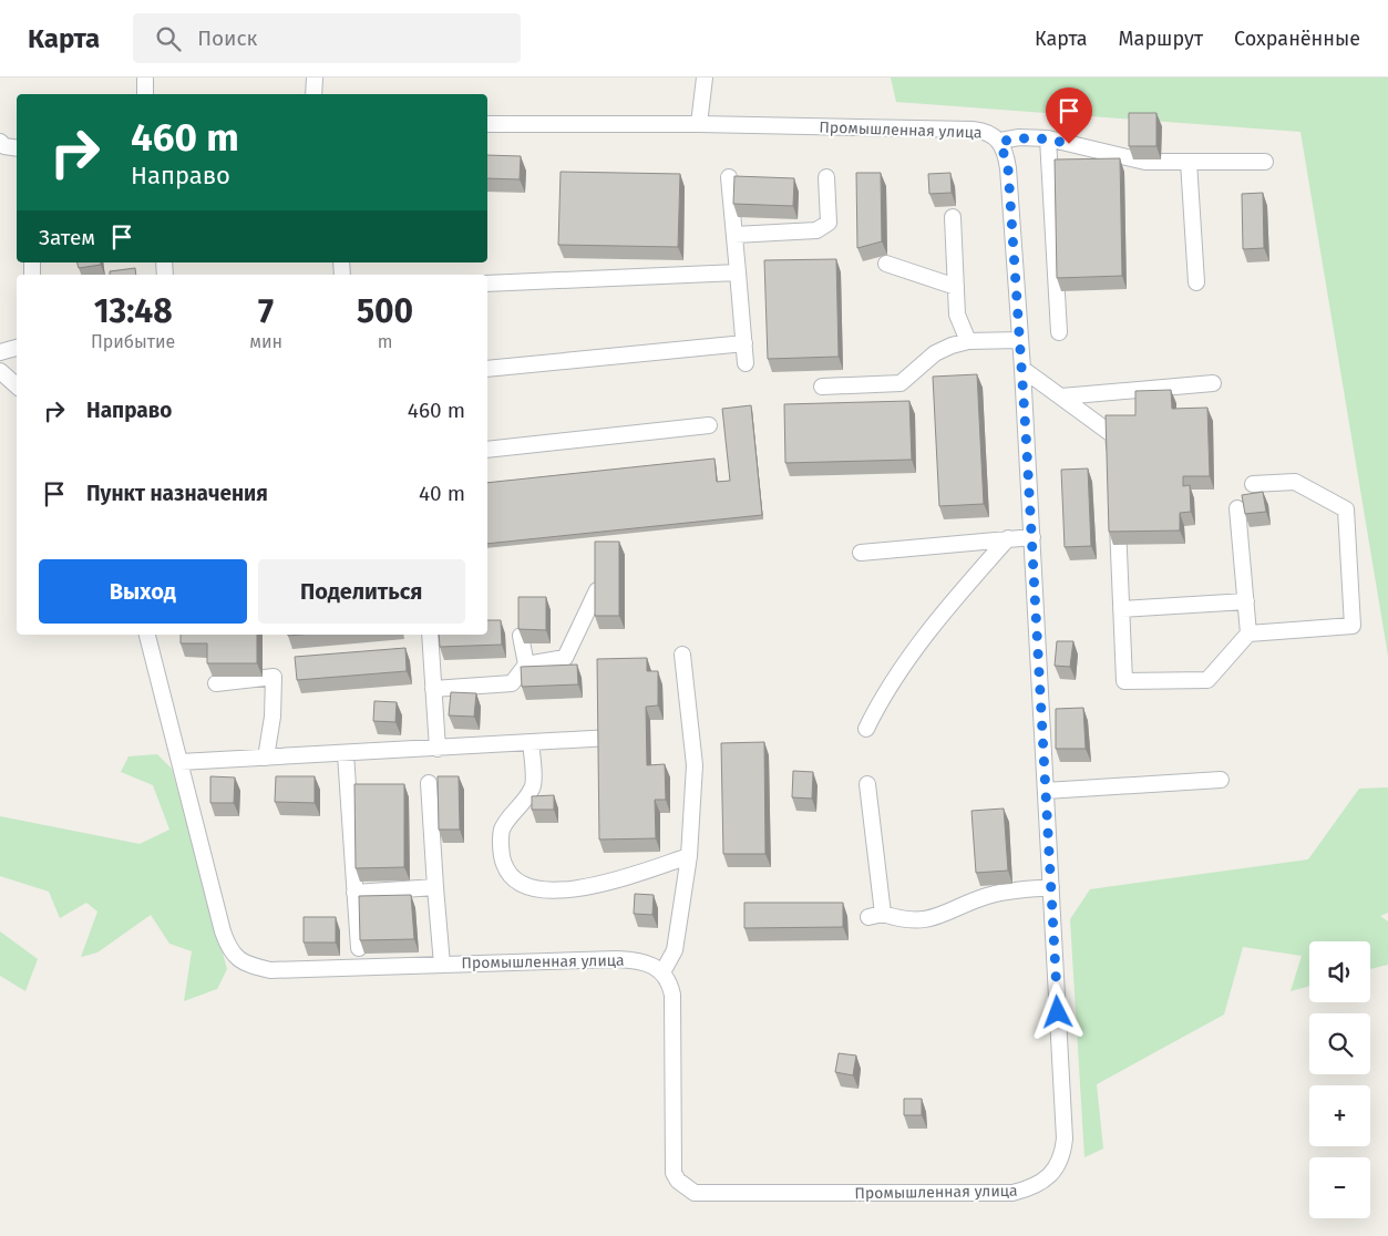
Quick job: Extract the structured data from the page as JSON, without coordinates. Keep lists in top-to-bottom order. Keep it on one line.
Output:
{"streets":{"street":["Промышленная улица"]},"page":{"header":"Карта","search":"Поиск","nav":["Карта","Маршрут","Сохранённые"],"turn":["460 m","Направо"],"then":"Затем","eta":["13:48","Прибытие","7","мин","500","m"],"list":[{"name":"Направо","value":"460 m"},{"name":"Пункт назначения","value":"40 m"}],"buttons":["Выход","Поделиться"],"map_buttons":["+","−"]}}
